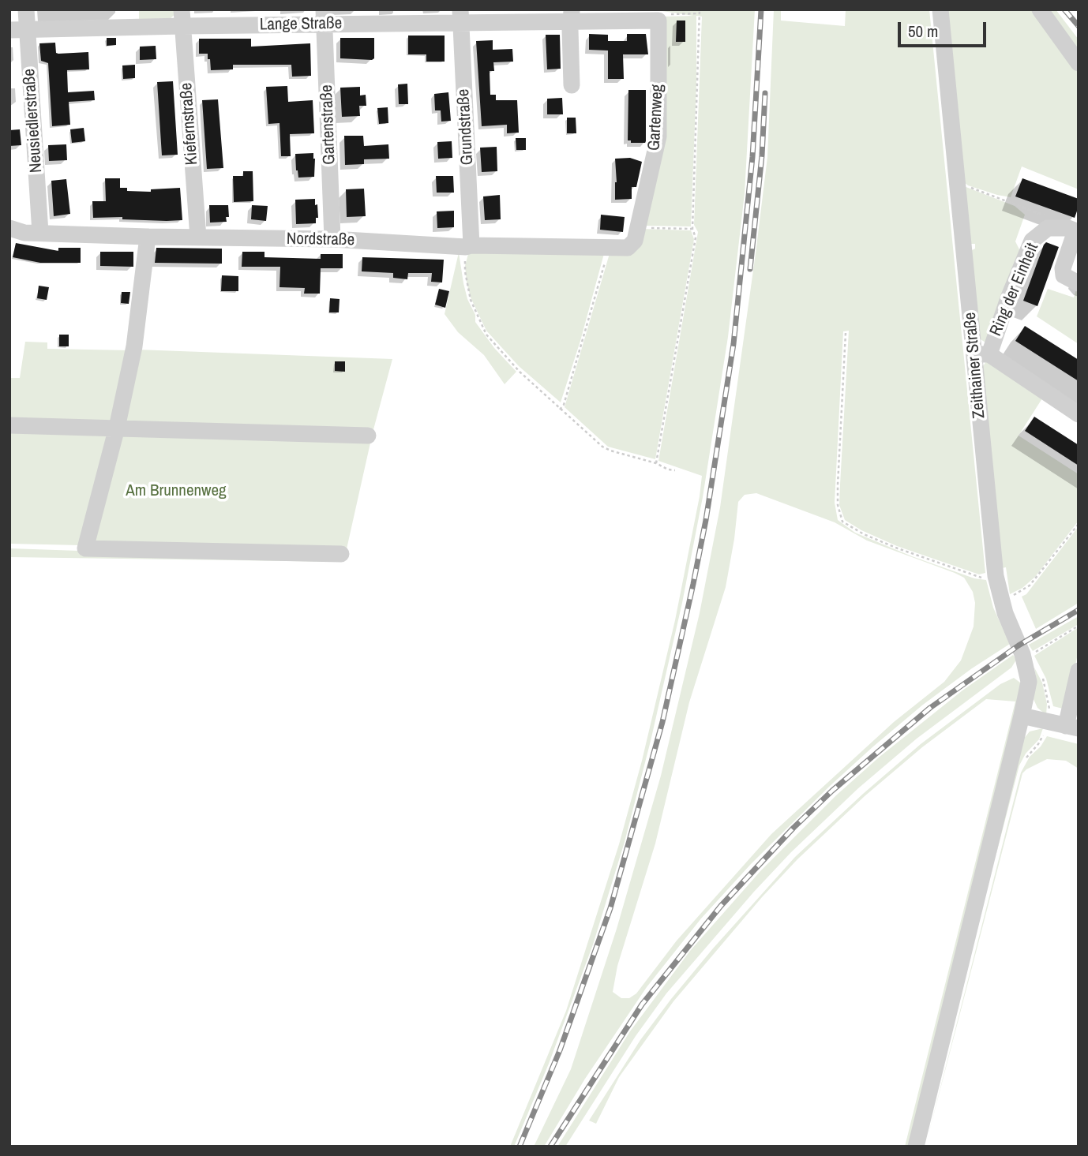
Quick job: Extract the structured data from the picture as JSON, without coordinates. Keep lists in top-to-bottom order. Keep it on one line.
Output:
{"streets":{"street":["Lange Straße","Gartenweg","Neusiedlerstraße","Kiefernstraße","Gartenstraße","Grundstraße","Nordstraße","Ring der Einheit","Zeithainer Straße"]},"crossings":[["Lange Straße","Gartenweg"],["Lange Straße","Neusiedlerstraße"],["Lange Straße","Kiefernstraße"],["Lange Straße","Gartenstraße"],["Lange Straße","Grundstraße"],["Gartenweg","Nordstraße"],["Neusiedlerstraße","Nordstraße"],["Kiefernstraße","Nordstraße"],["Gartenstraße","Nordstraße"],["Grundstraße","Nordstraße"],["Ring der Einheit","Zeithainer Straße"]],"parks":["Am Brunnenweg"],"scale_bar":"50 m"}
